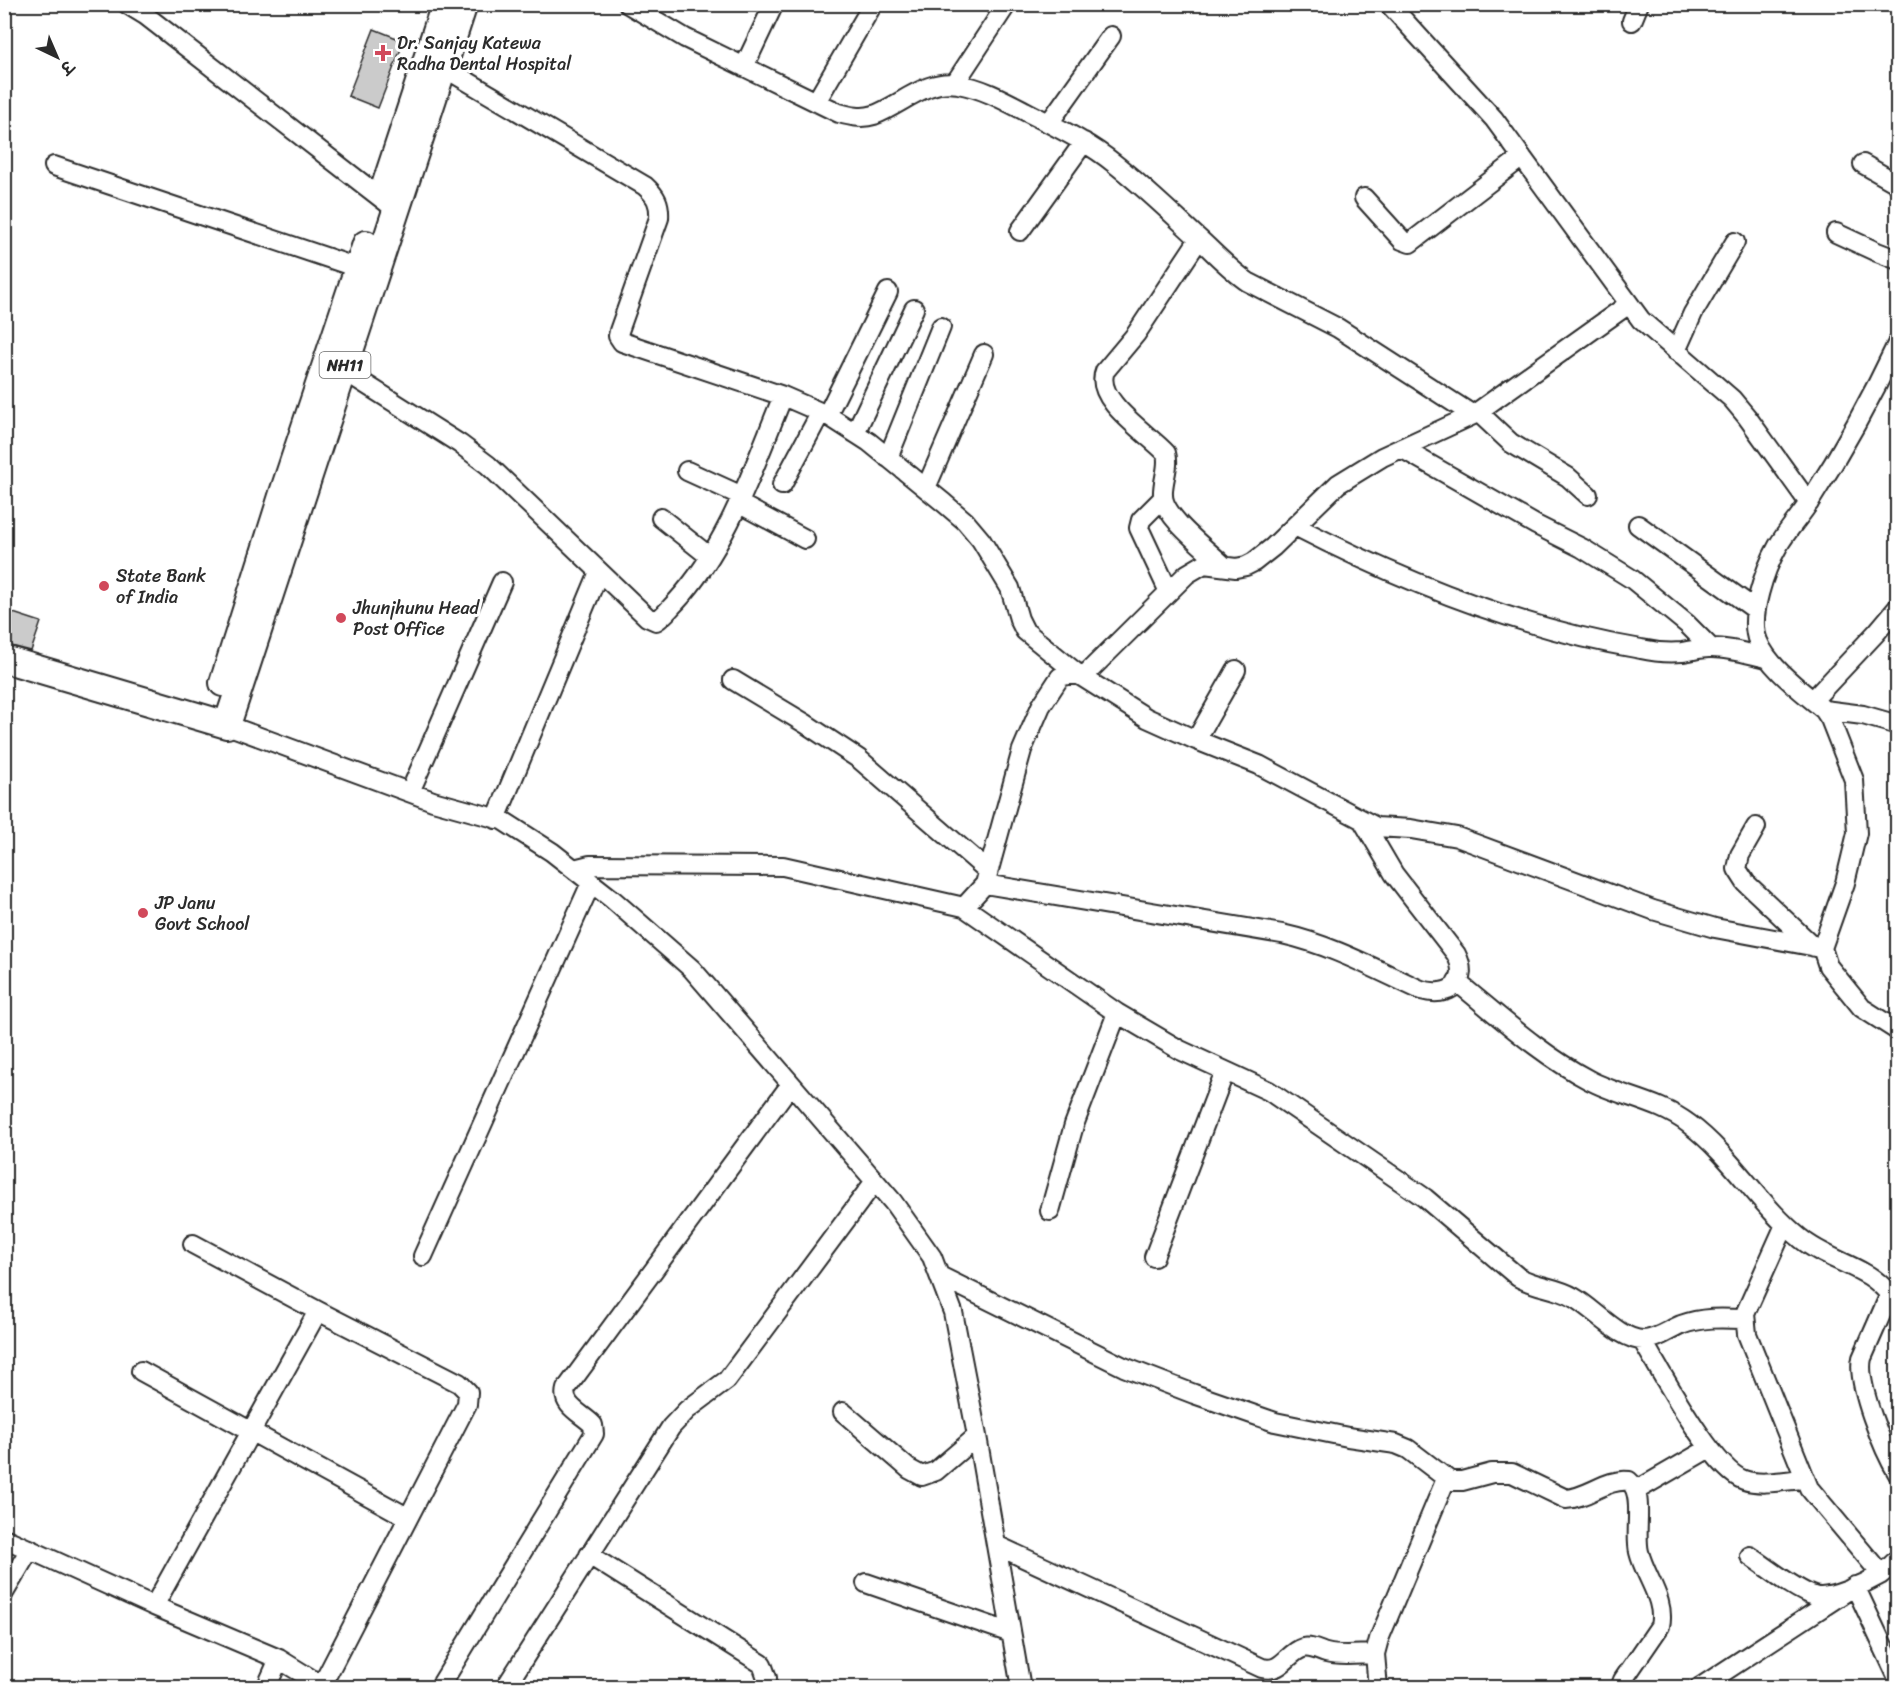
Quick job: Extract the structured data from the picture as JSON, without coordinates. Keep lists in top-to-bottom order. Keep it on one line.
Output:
{"streets":{"highway":["NH11"]},"places":{"health":["Dr. Sanjay Katewa Radha Dental Hospital"],"other":["State Bank of India","Jhunjhunu Head Post Office","JP Janu Govt School"]},"north":"bottom right"}
